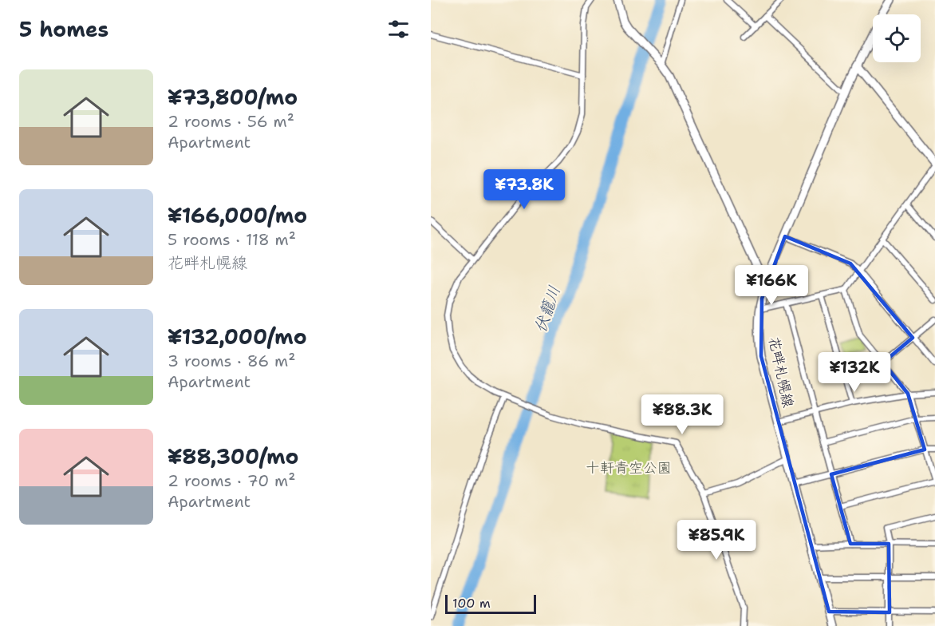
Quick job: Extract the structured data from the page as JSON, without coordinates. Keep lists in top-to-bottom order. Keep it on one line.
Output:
{"streets":{"main road":["花畔札幌線"]},"water":["伏籠川"],"parks":["十軒青空公園"],"scale_bar":"100 m","page":{"heading":"5 homes","list":[{"name":"¥73,800/mo","note":"2 rooms · 56 m² · Apartment"},{"name":"¥166,000/mo","note":"5 rooms · 118 m² · 花畔札幌線"},{"name":"¥132,000/mo","note":"3 rooms · 86 m² · Apartment"},{"name":"¥88,300/mo","note":"2 rooms · 70 m² · Apartment"}],"price":["¥73.8K","¥166K","¥132K","¥88.3K","¥85.9K"],"scale":"100 m"}}
